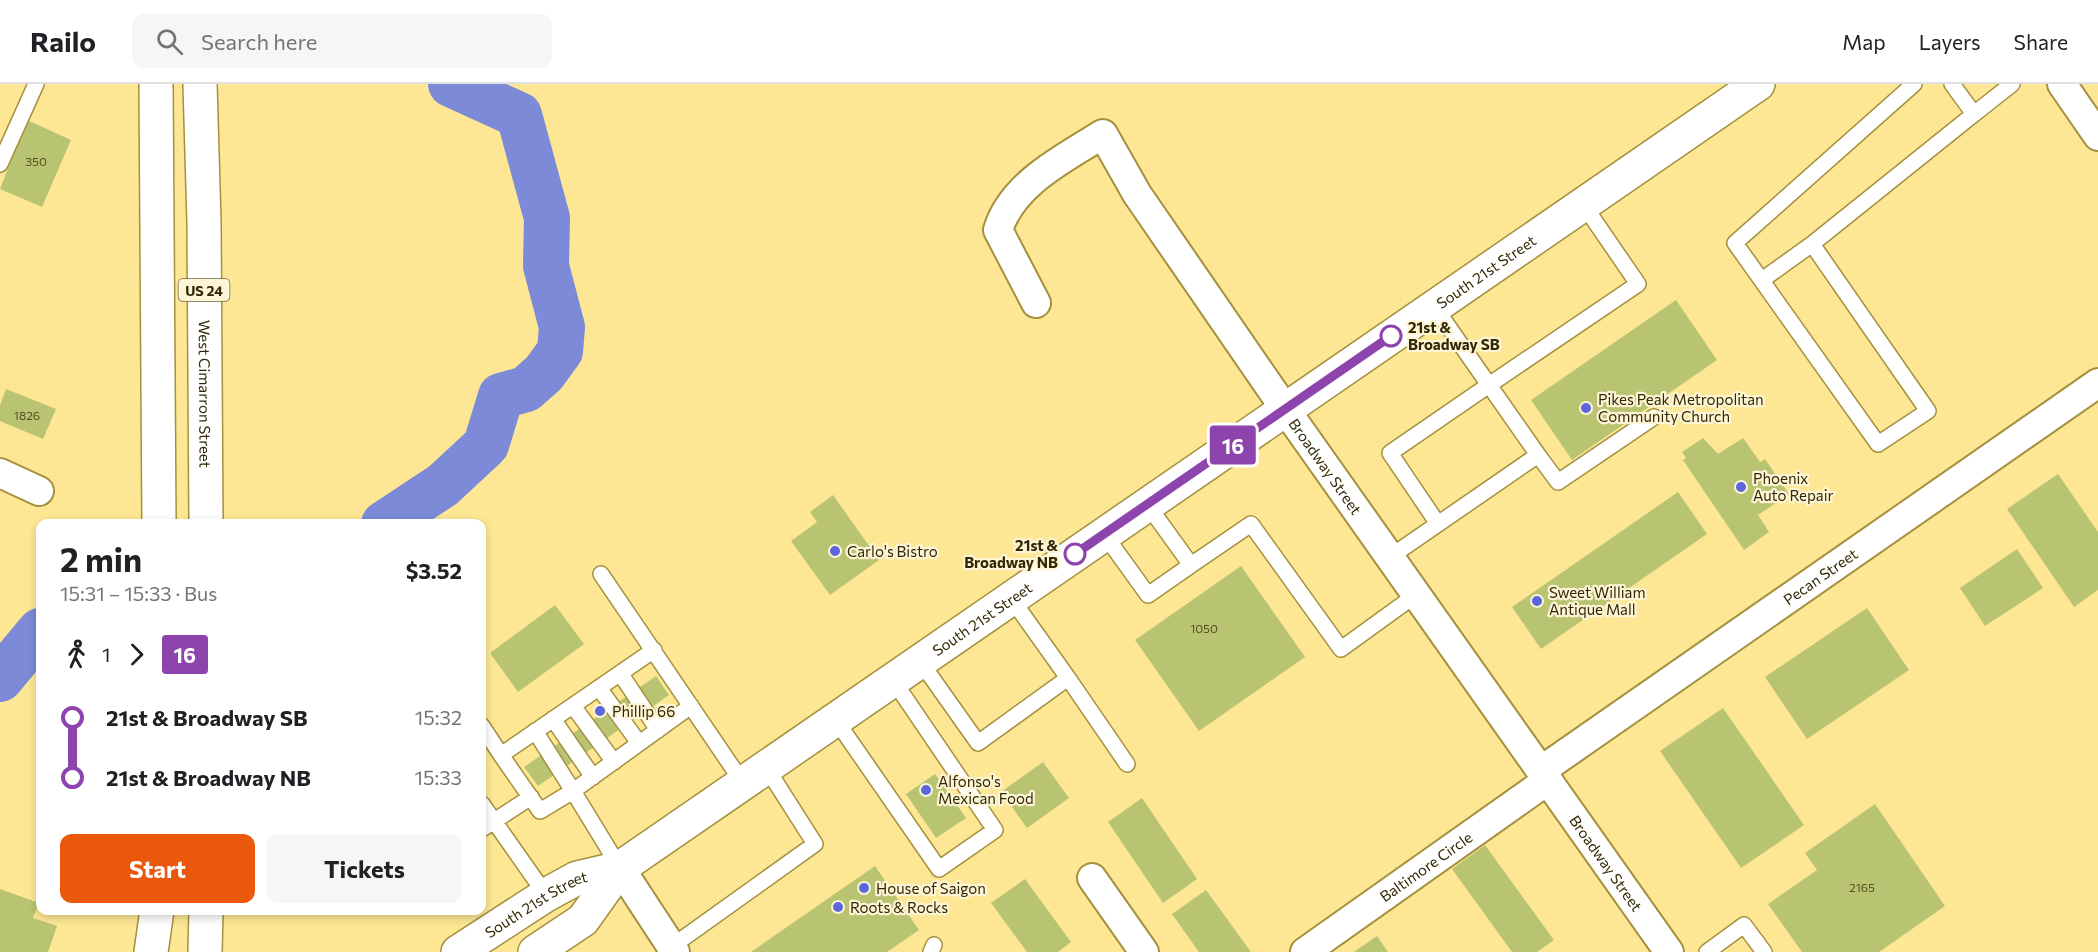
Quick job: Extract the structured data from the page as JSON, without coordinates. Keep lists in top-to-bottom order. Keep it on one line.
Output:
{"streets":{"main road":["South 21st Street","US 24","West Cimarron Street"],"street":["Broadway Street","Pecan Street","Baltimore Circle"]},"crossings":[["South 21st Street","Broadway Street"],["Broadway Street","Pecan Street"],["Broadway Street","Baltimore Circle"],["Pecan Street","Baltimore Circle"]],"places":["21st & Broadway SB","Pikes Peak Metropolitan Community Church","Phoenix Auto Repair","Carlo's Bistro","21st & Broadway NB","Sweet William Antique Mall","Phillip 66","Alfonso's Mexican Food","House of Saigon","Roots & Rocks"],"lines":["bus line 16"],"house_numbers":["350","1826","1050","2165"],"page":{"header":"Railo","search":"Search here","nav":["Map","Layers","Share"],"on_map":"16","heading":["2 min","15:31 – 15:33 · Bus","$3.52"],"legs":["1","16"],"list":[{"name":"21st & Broadway SB","value":"15:32"},{"name":"21st & Broadway NB","value":"15:33"}],"buttons":["Start","Tickets"]}}
